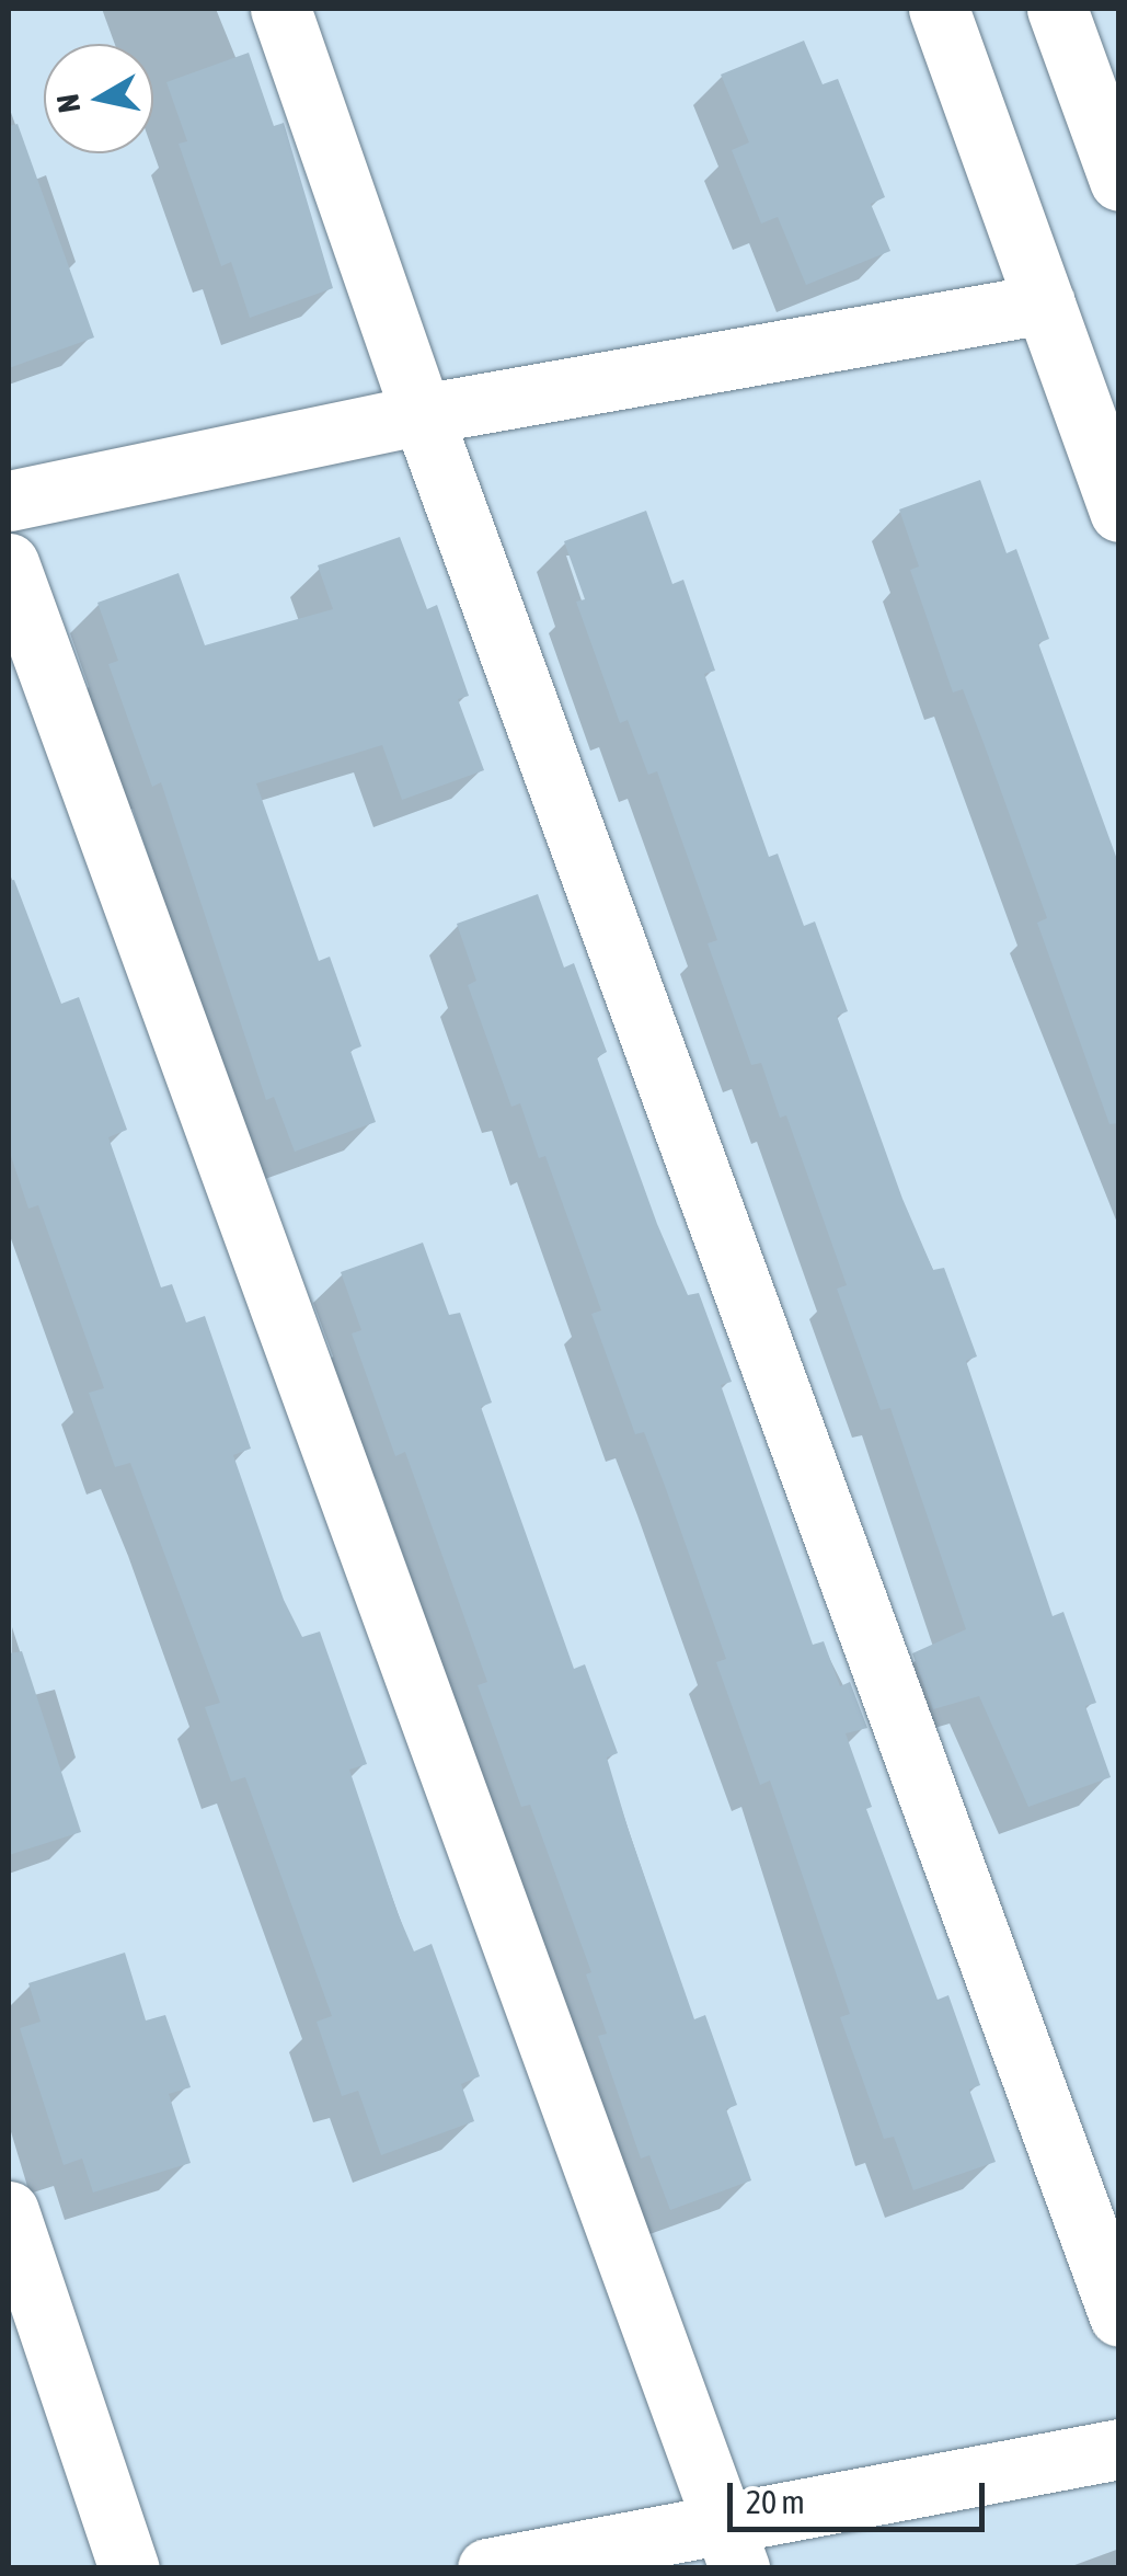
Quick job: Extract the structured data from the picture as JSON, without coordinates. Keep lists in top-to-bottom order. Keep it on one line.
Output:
{"scale_bar":"20 m","north":"left"}
